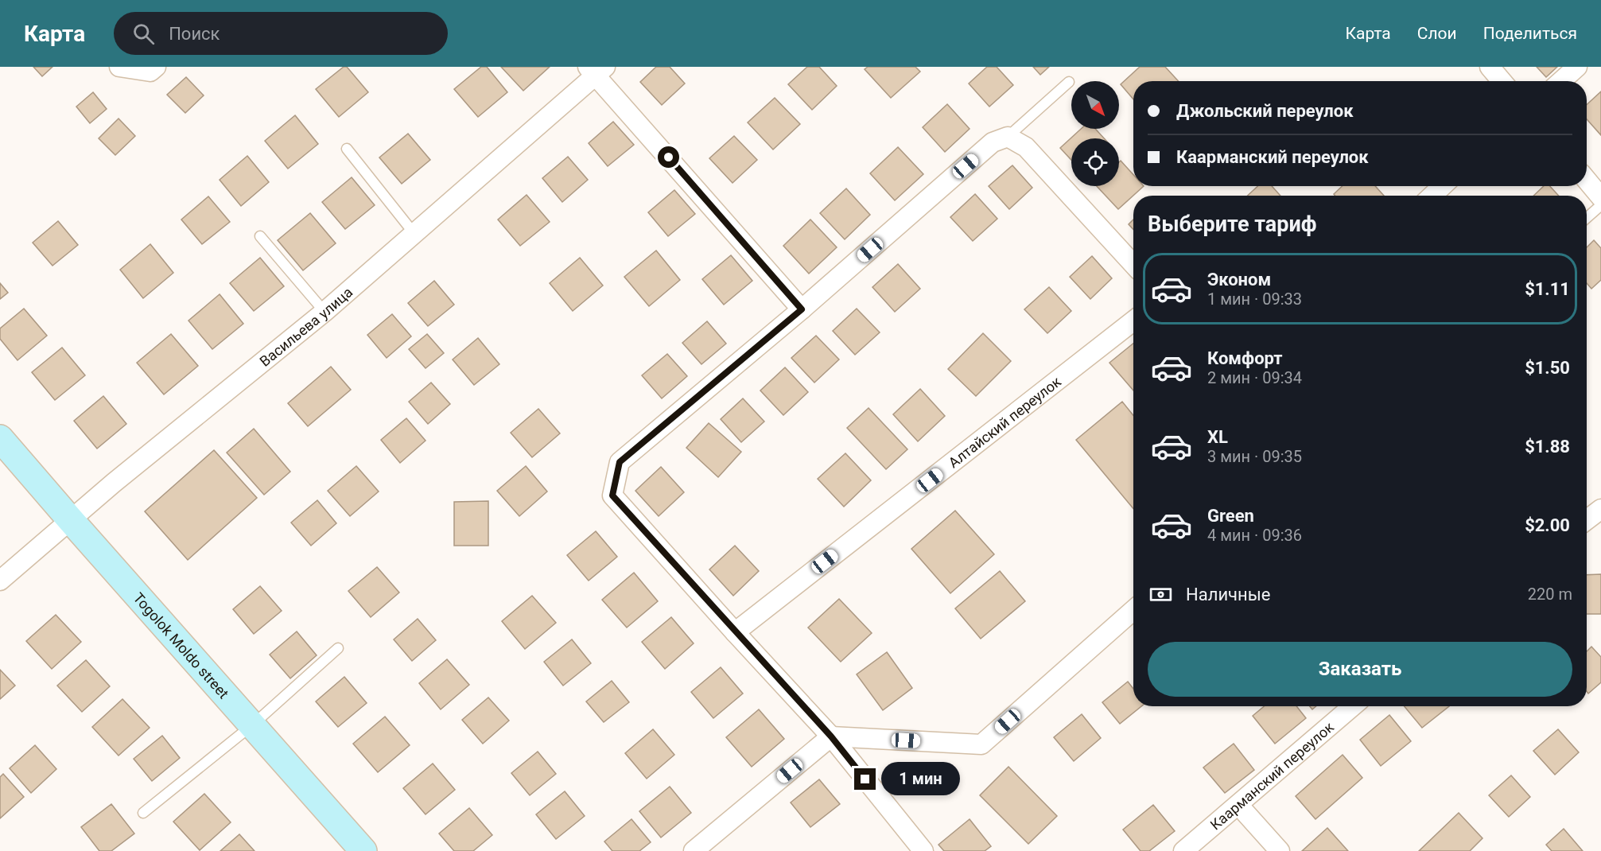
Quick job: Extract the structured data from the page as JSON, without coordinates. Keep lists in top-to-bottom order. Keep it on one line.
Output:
{"streets":{"main road":["Togolok Moldo street"],"street":["Васильева улица","Алтайский переулок","Каарманский переулок"]},"crossings":[["Васильева улица","Togolok Moldo street"]],"north":"bottom right","page":{"header":"Карта","search":"Поиск","nav":["Карта","Слои","Поделиться"],"banner":["Джольский переулок","Каарманский переулок"],"heading":"Выберите тариф","list":[{"name":"Эконом","note":"1 мин · 09:33","value":"$1.11"},{"name":"Комфорт","note":"2 мин · 09:34","value":"$1.50"},{"name":"XL","note":"3 мин · 09:35","value":"$1.88"},{"name":"Green","note":"4 мин · 09:36","value":"$2.00"}],"pay":["Наличные","220 m"],"buttons":"Заказать","bubble":"1 мин"}}
